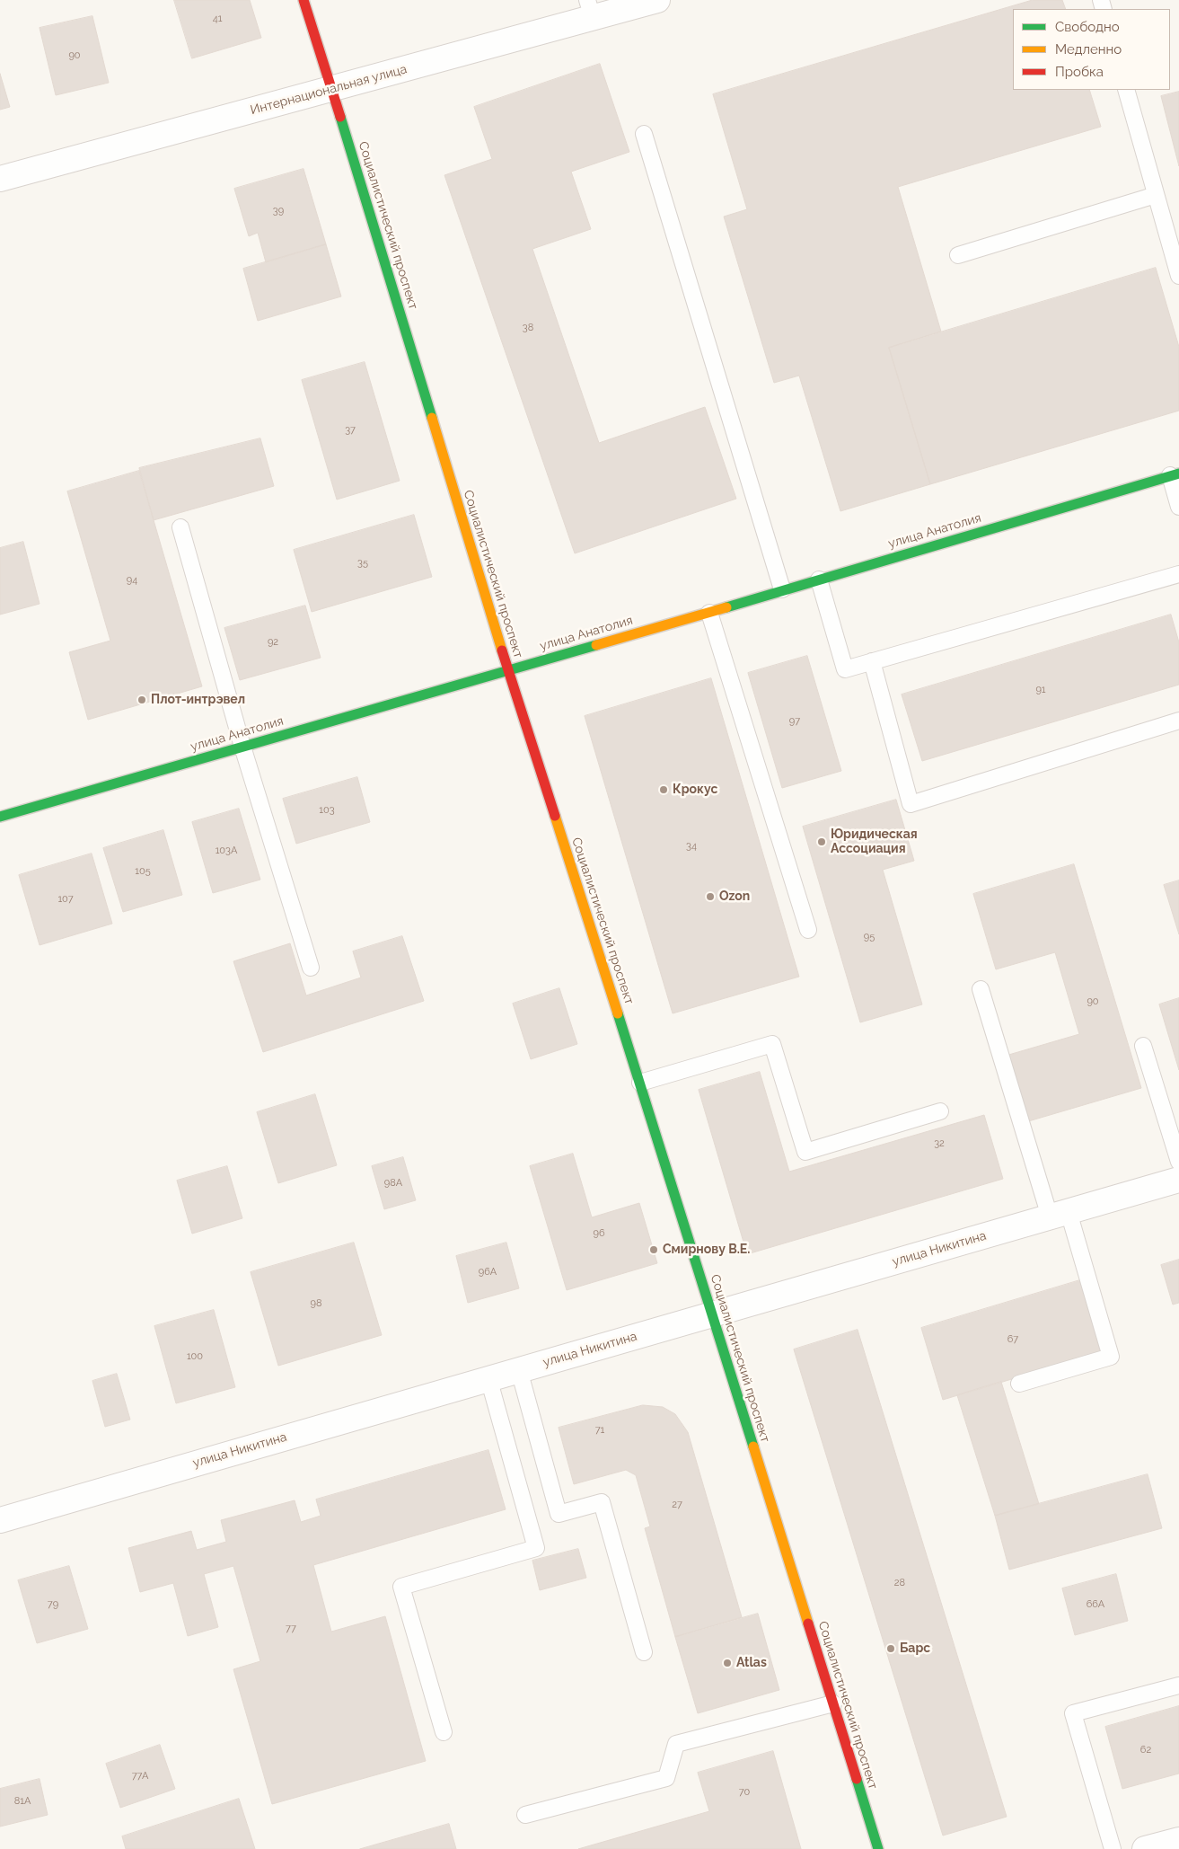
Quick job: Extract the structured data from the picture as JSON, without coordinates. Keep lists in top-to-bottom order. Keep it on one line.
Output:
{"streets":{"street":["Интернациональная улица","Социалистический проспект","улица Анатолия","улица Никитина"]},"crossings":[["Интернациональная улица","Социалистический проспект"],["Социалистический проспект","улица Анатолия"],["Социалистический проспект","улица Никитина"]],"places":["Плот-интрэвел","Крокус","Юридическая Ассоциация","Ozon","Смирнову В.Е.","Барс","Atlas"],"house_numbers":["41","90","39","38","37","35","94","92","91","97","103","34","103А","105","107","95","90","32","98А","96","96А","98","67","100","71","27","28","79","66А","77","62","77А","70","81А"],"legend":["Свободно","Медленно","Пробка"]}
